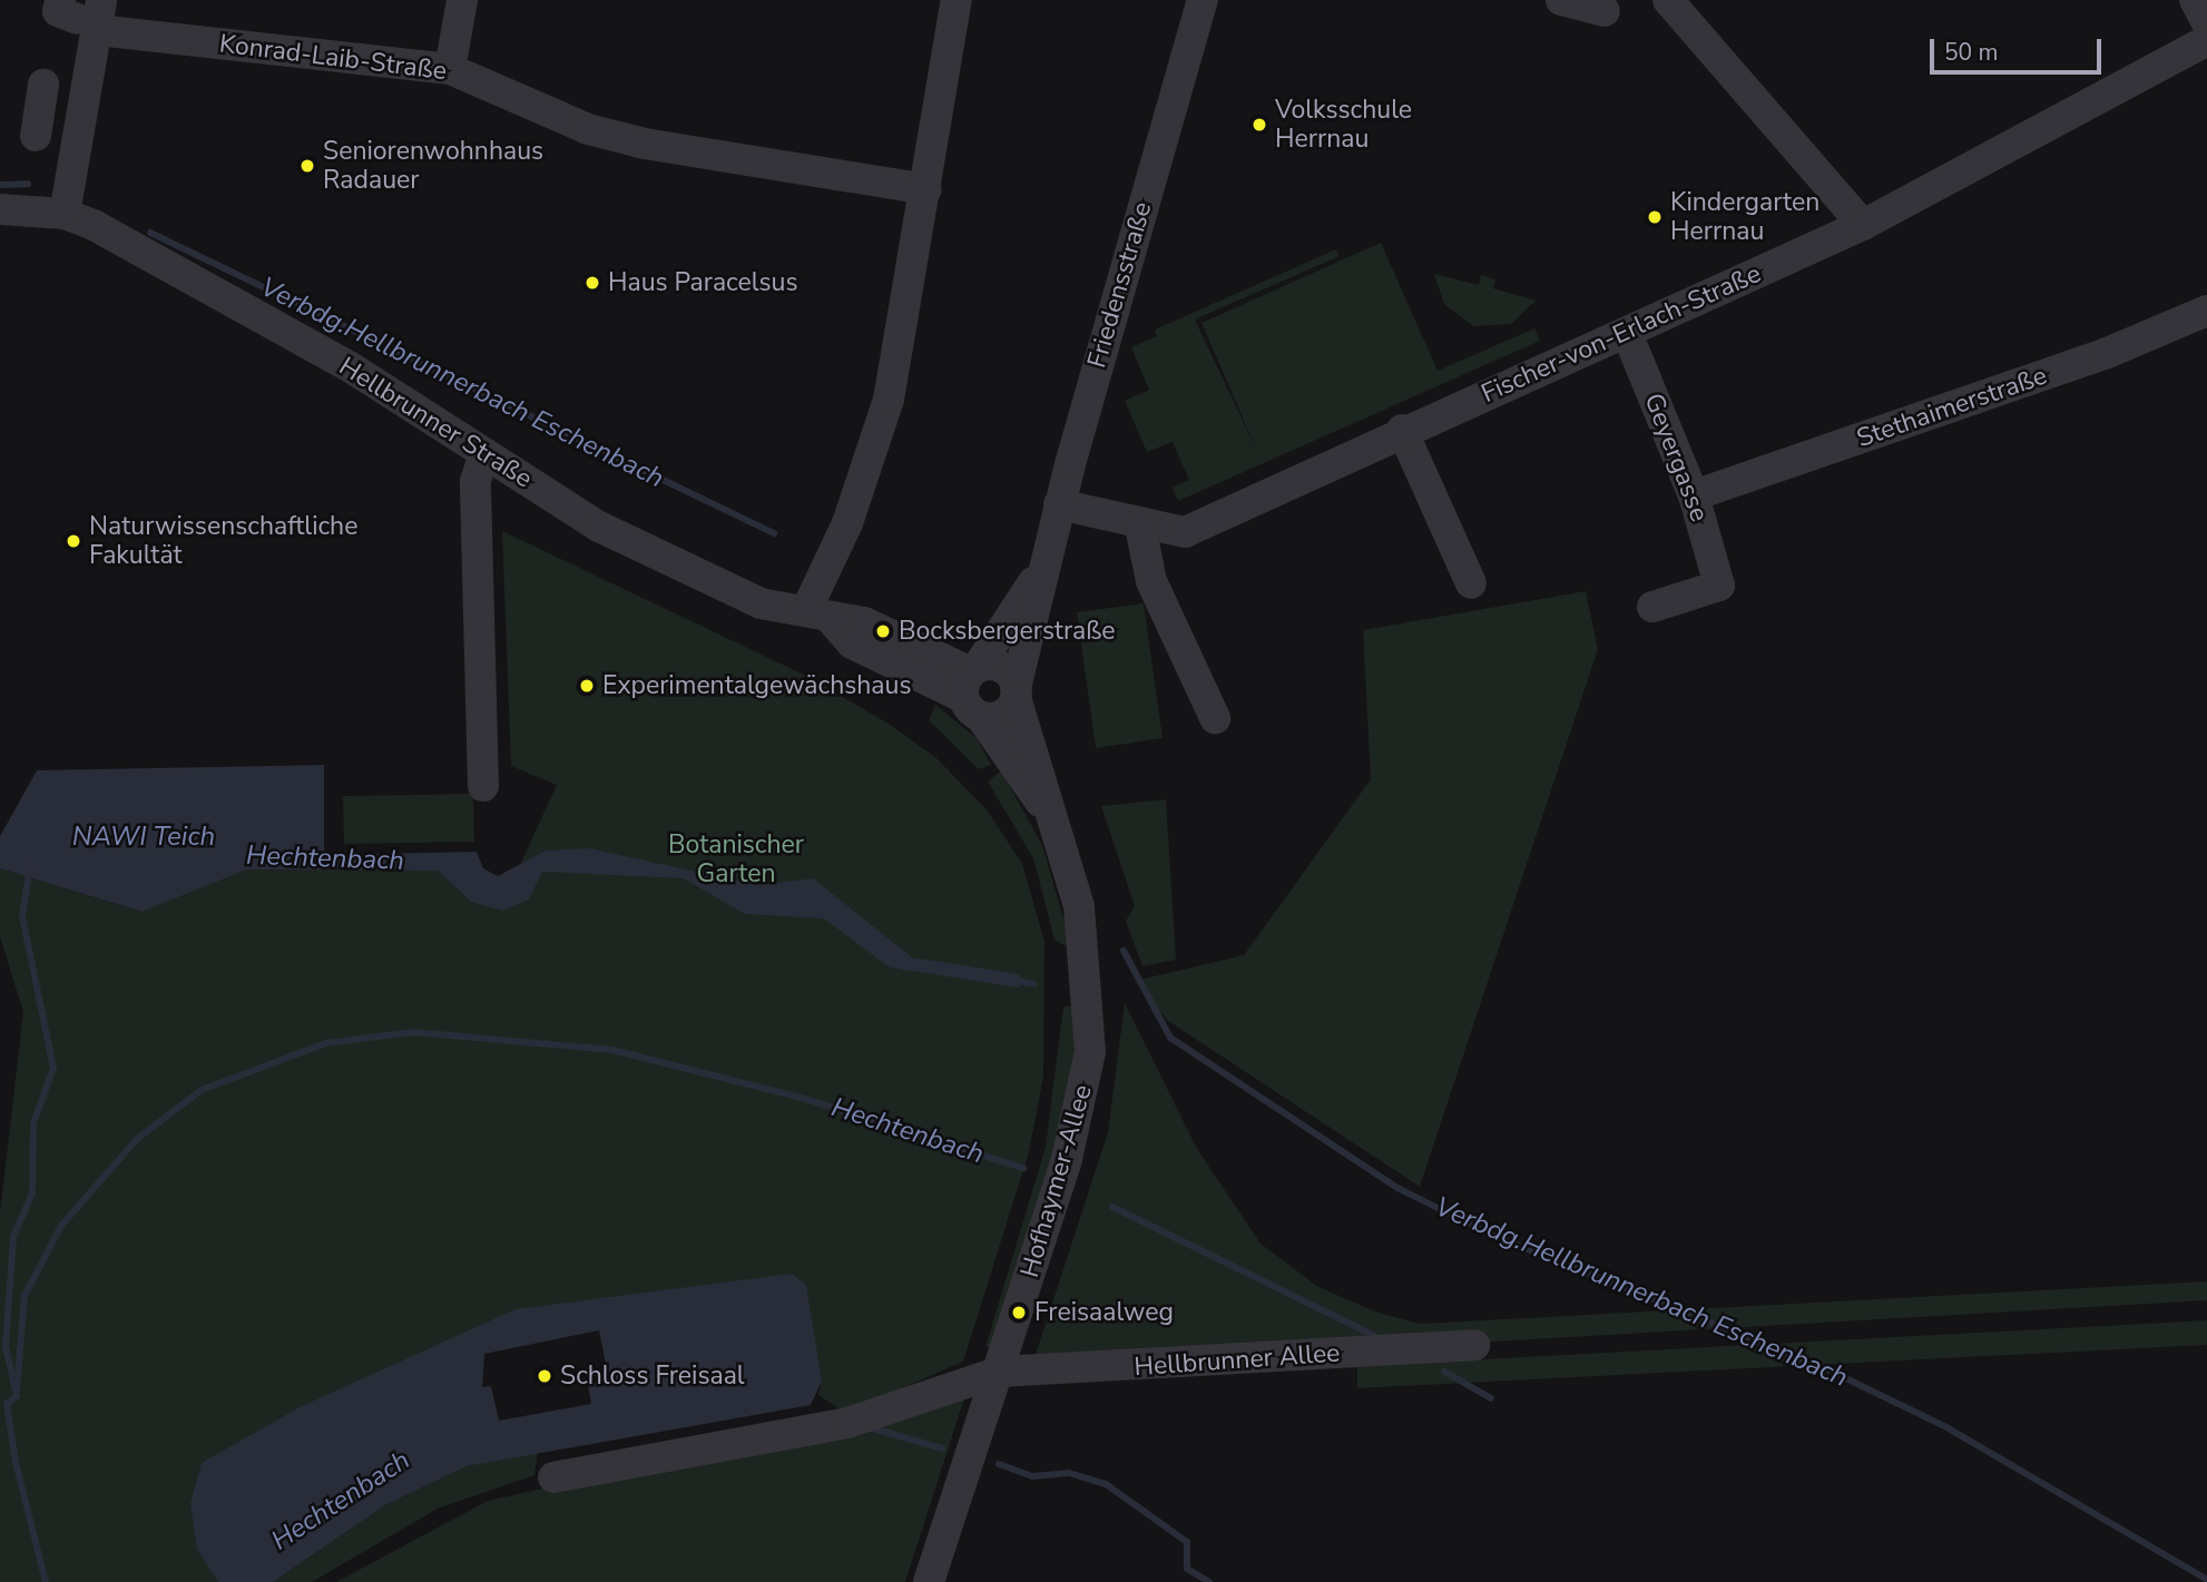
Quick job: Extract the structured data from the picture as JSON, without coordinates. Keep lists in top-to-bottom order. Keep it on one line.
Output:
{"streets":{"street":["Konrad-Laib-Straße","Friedensstraße","Fischer-von-Erlach-Straße","Stethaimerstraße","Hellbrunner Straße","Geyergasse","Hofhaymer-Allee","Hellbrunner Allee"]},"crossings":[["Friedensstraße","Fischer-von-Erlach-Straße"],["Friedensstraße","Hofhaymer-Allee"],["Fischer-von-Erlach-Straße","Geyergasse"],["Stethaimerstraße","Geyergasse"],["Hofhaymer-Allee","Hellbrunner Allee"]],"water":["Verbdg.Hellbrunnerbach Eschenbach","NAWI Teich","Hechtenbach"],"parks":["Botanischer Garten"],"places":["Volksschule Herrnau","Seniorenwohnhaus Radauer","Kindergarten Herrnau","Haus Paracelsus","Naturwissenschaftliche Fakultät","Bocksbergerstraße","Experimentalgewächshaus","Freisaalweg","Schloss Freisaal"],"scale_bar":"50 m"}
